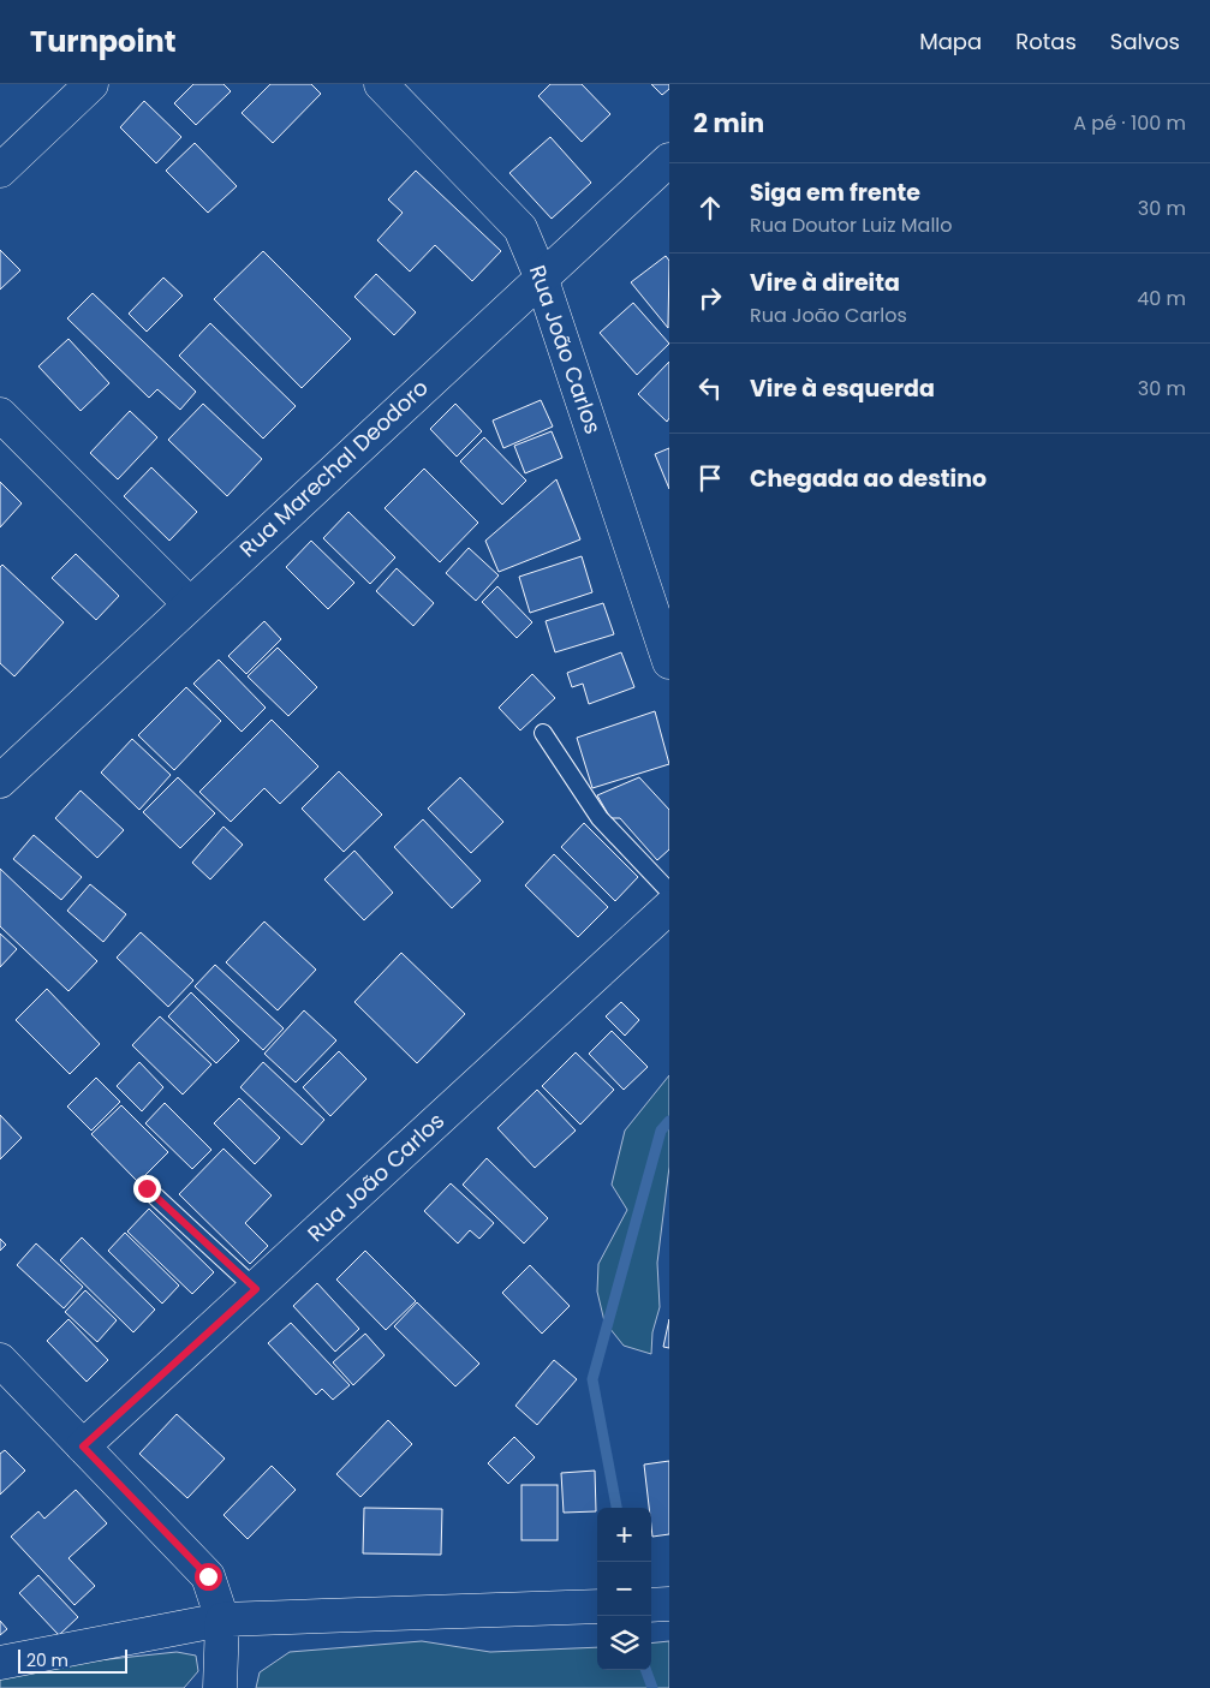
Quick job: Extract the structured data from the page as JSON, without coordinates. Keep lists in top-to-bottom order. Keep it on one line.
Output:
{"streets":{"street":["Rua João Carlos","Rua Marechal Deodoro"]},"crossings":[["Rua João Carlos","Rua Marechal Deodoro"]],"scale_bar":"20 m","page":{"header":"Turnpoint","nav":["Mapa","Rotas","Salvos"],"heading":["2 min","A pé · 100 m"],"list":[["Siga em frente","Rua Doutor Luiz Mallo","30 m"],["Vire à direita","Rua João Carlos","40 m"],["Vire à esquerda","30 m"],"Chegada ao destino"],"map_buttons":["+","−"],"scale":"20 m"}}
